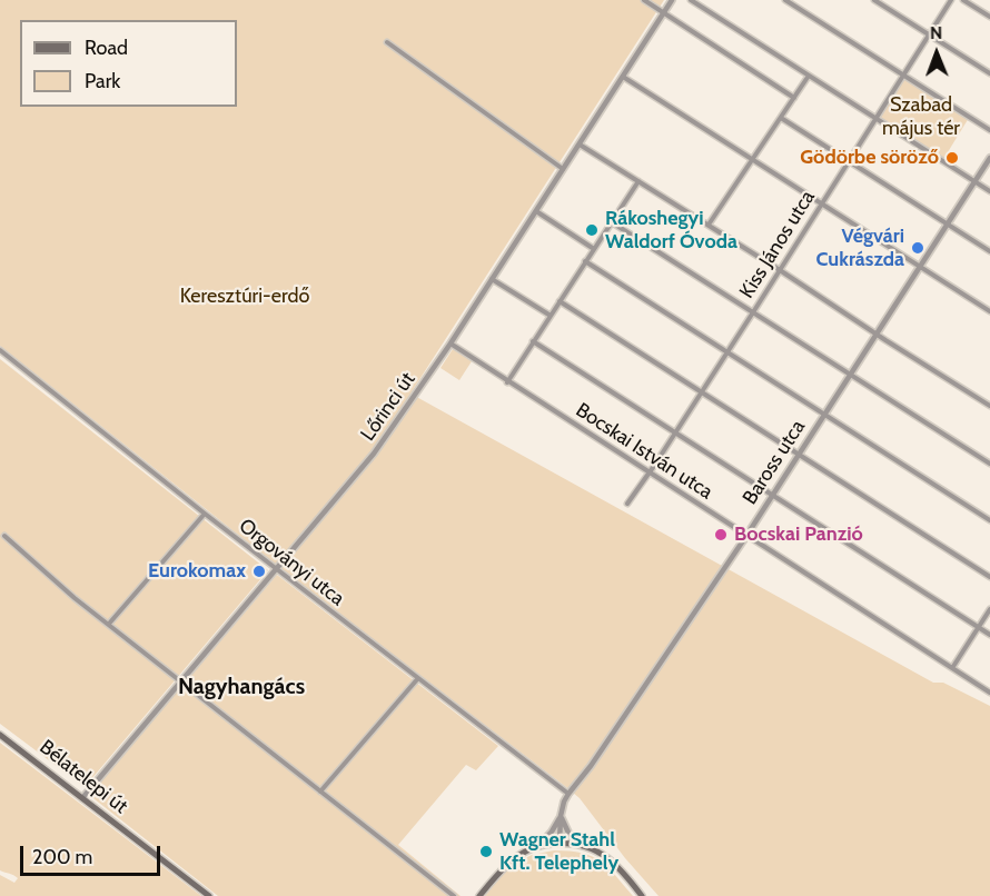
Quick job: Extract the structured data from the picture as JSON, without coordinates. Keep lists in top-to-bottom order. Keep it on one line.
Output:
{"streets":{"main road":["Baross utca","Bélatelepi út"],"street":["Kiss János utca","Lőrinci út","Bocskai István utca","Orgoványi utca"]},"crossings":[["Kiss János utca","Bocskai István utca"],["Lőrinci út","Bocskai István utca"],["Lőrinci út","Orgoványi utca"],["Lőrinci út","Bélatelepi út"],["Bocskai István utca","Baross utca"],["Baross utca","Orgoványi utca"]],"districts":["Nagyhangács"],"parks":["Szabad május tér","Keresztúri-erdő"],"places":["Gödörbe söröző","Rákoshegyi Waldorf Óvoda","Végvári Cukrászda","Bocskai Panzió","Eurokomax","Wagner Stahl Kft. Telephely"],"legend":["Road","Park"],"scale_bar":"200 m","north":"top"}
